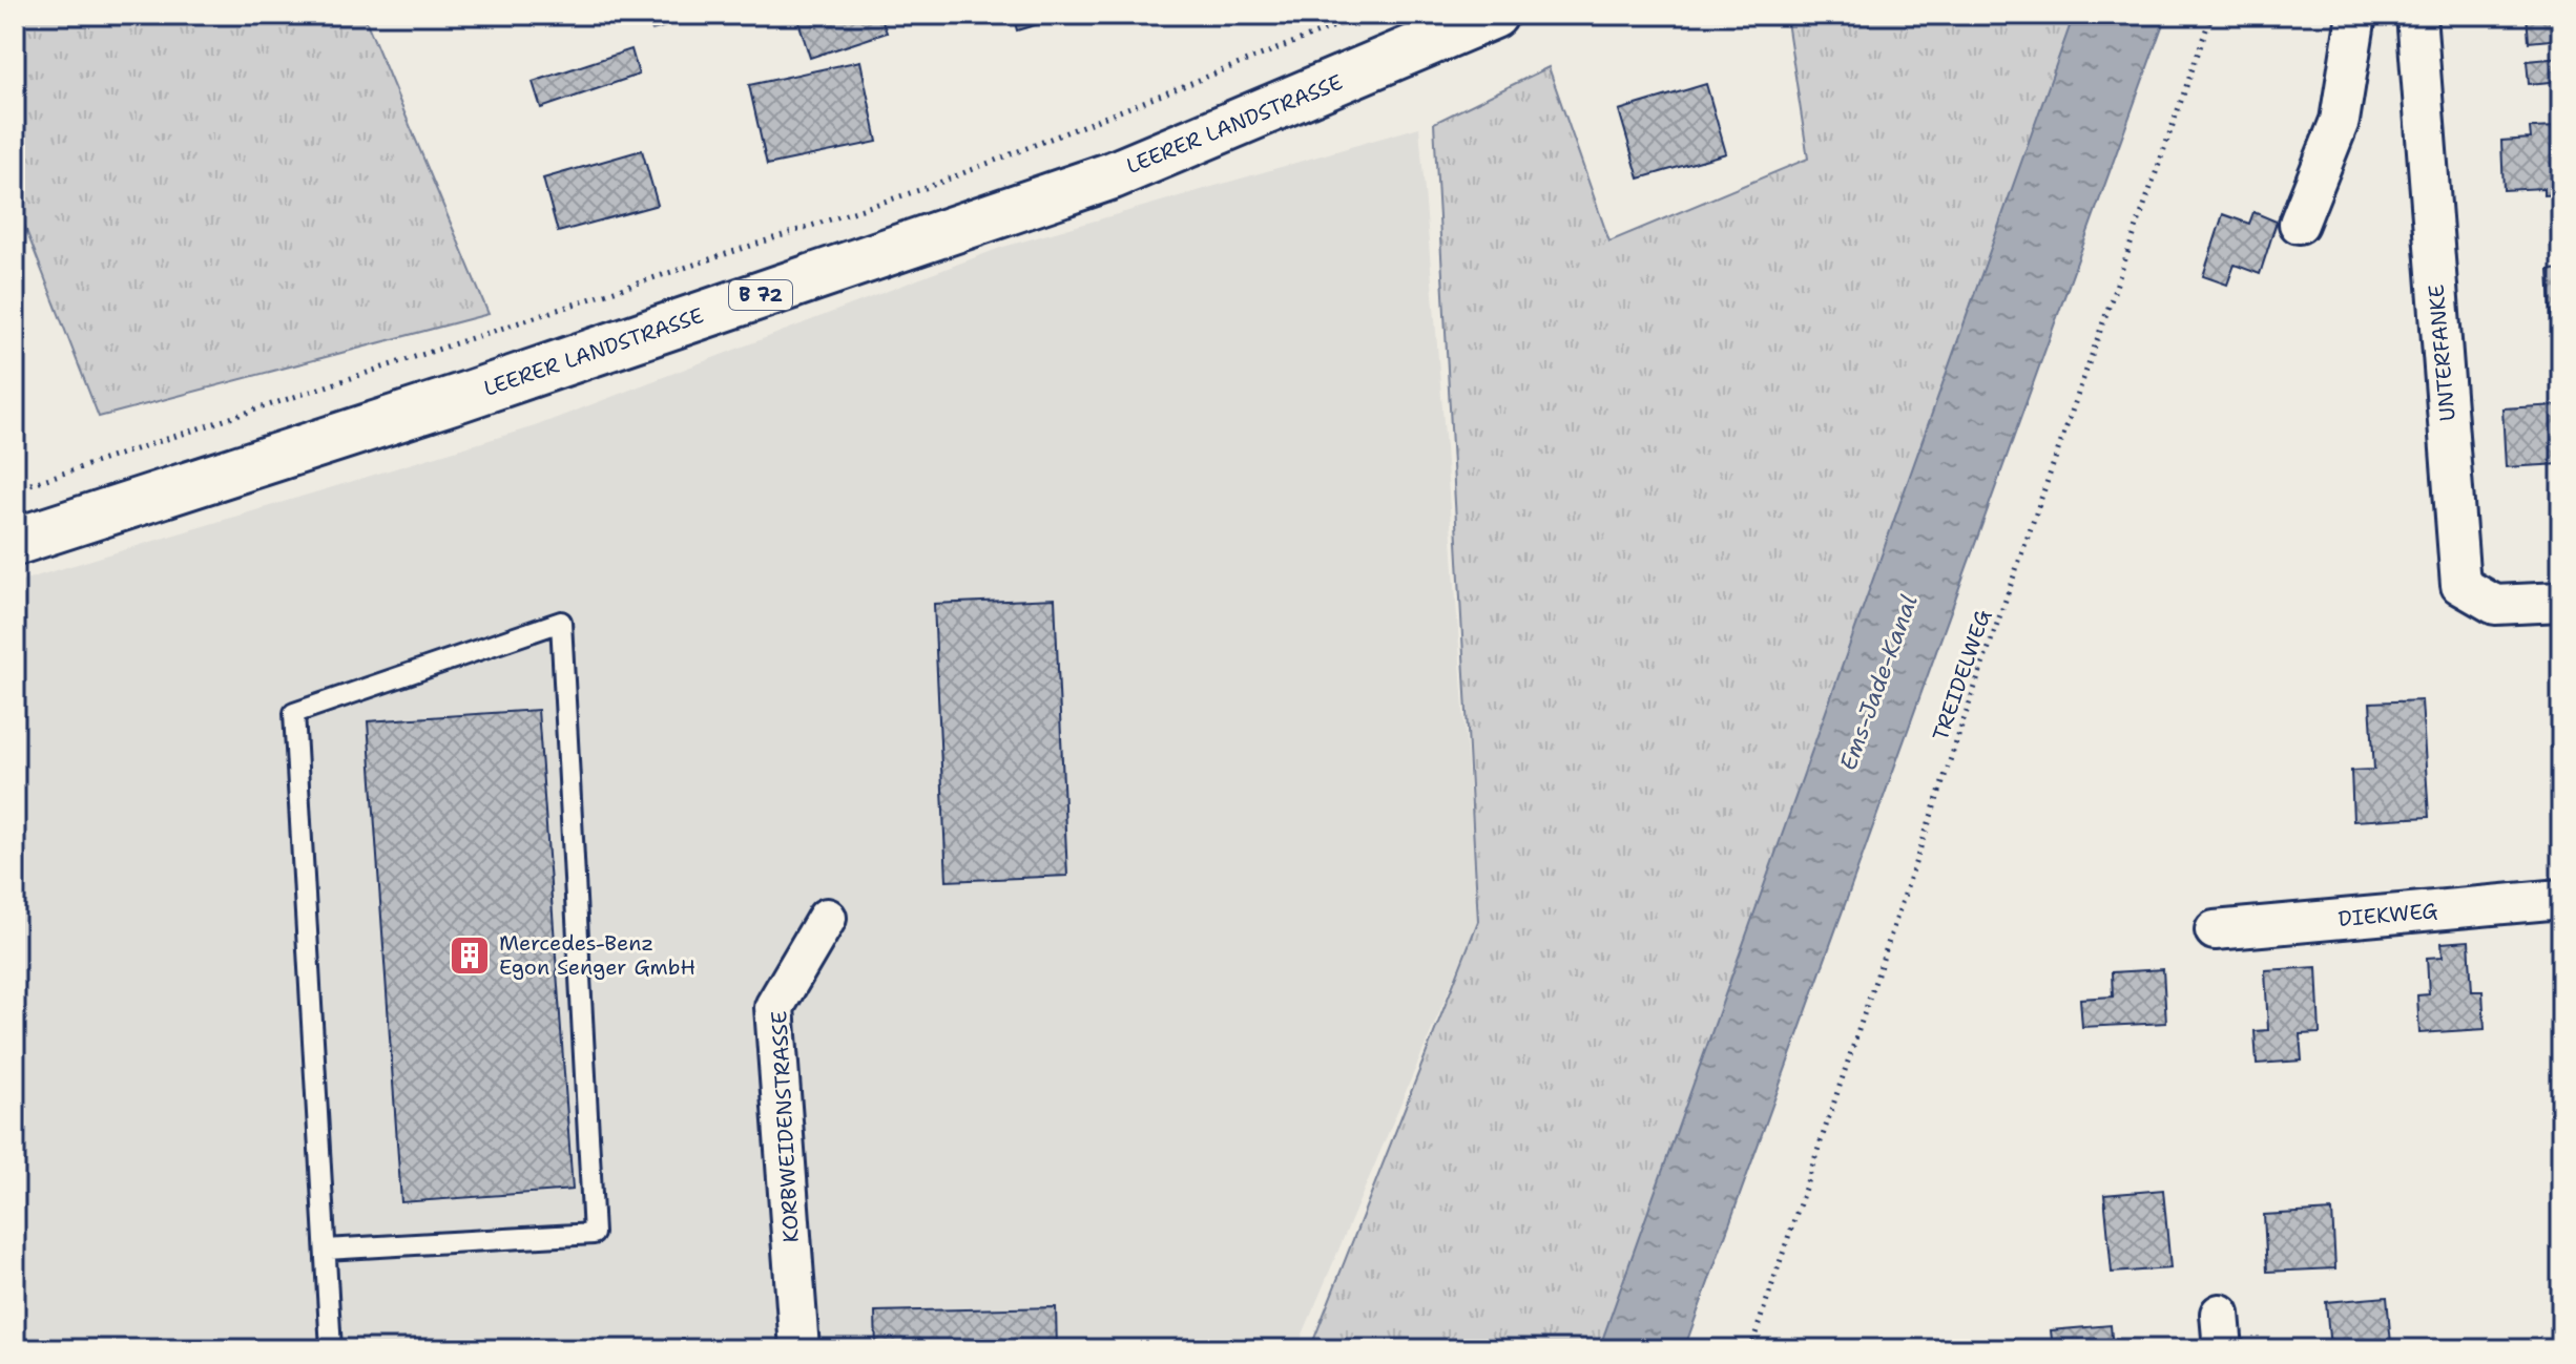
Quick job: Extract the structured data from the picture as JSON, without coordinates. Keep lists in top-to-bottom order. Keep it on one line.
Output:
{"streets":{"main road":["LEERER LANDSTRASSE","B 72"],"street":["UNTERFANKE","DIEKWEG","KORBWEIDENSTRASSE"],"path":["TREIDELWEG"]},"water":["Ems-Jade-Kanal"],"places":{"building":["Mercedes-Benz Egon Senger GmbH"]}}
